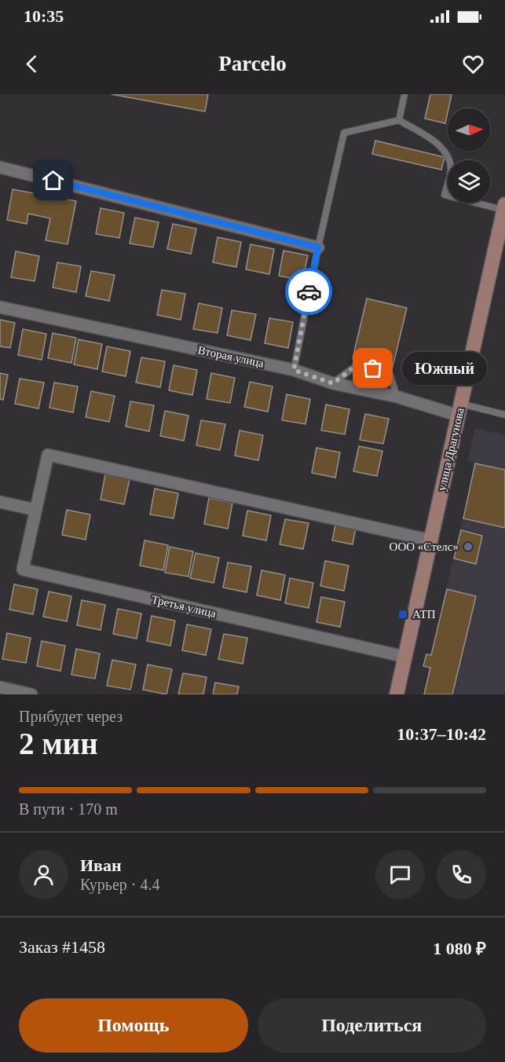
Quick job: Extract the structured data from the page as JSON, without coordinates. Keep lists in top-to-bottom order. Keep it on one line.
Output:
{"streets":{"main road":["улица Драгунова"],"street":["Вторая улица","Третья улица"]},"crossings":[["Вторая улица","улица Драгунова"],["улица Драгунова","Третья улица"]],"places":{"other":["Южный","ООО «Стелс»"],"transit":["АТП"]},"north":"right","page":{"status":"10:35","header":"Parcelo","bubble":"Южный","heading":["2 мин","Прибудет через","10:37–10:42"],"panel":["Иван","Курьер · 4.4","Заказ #1458","1 080 ₽"],"bar":"В пути · 170 m","buttons":["Помощь","Поделиться"]}}
